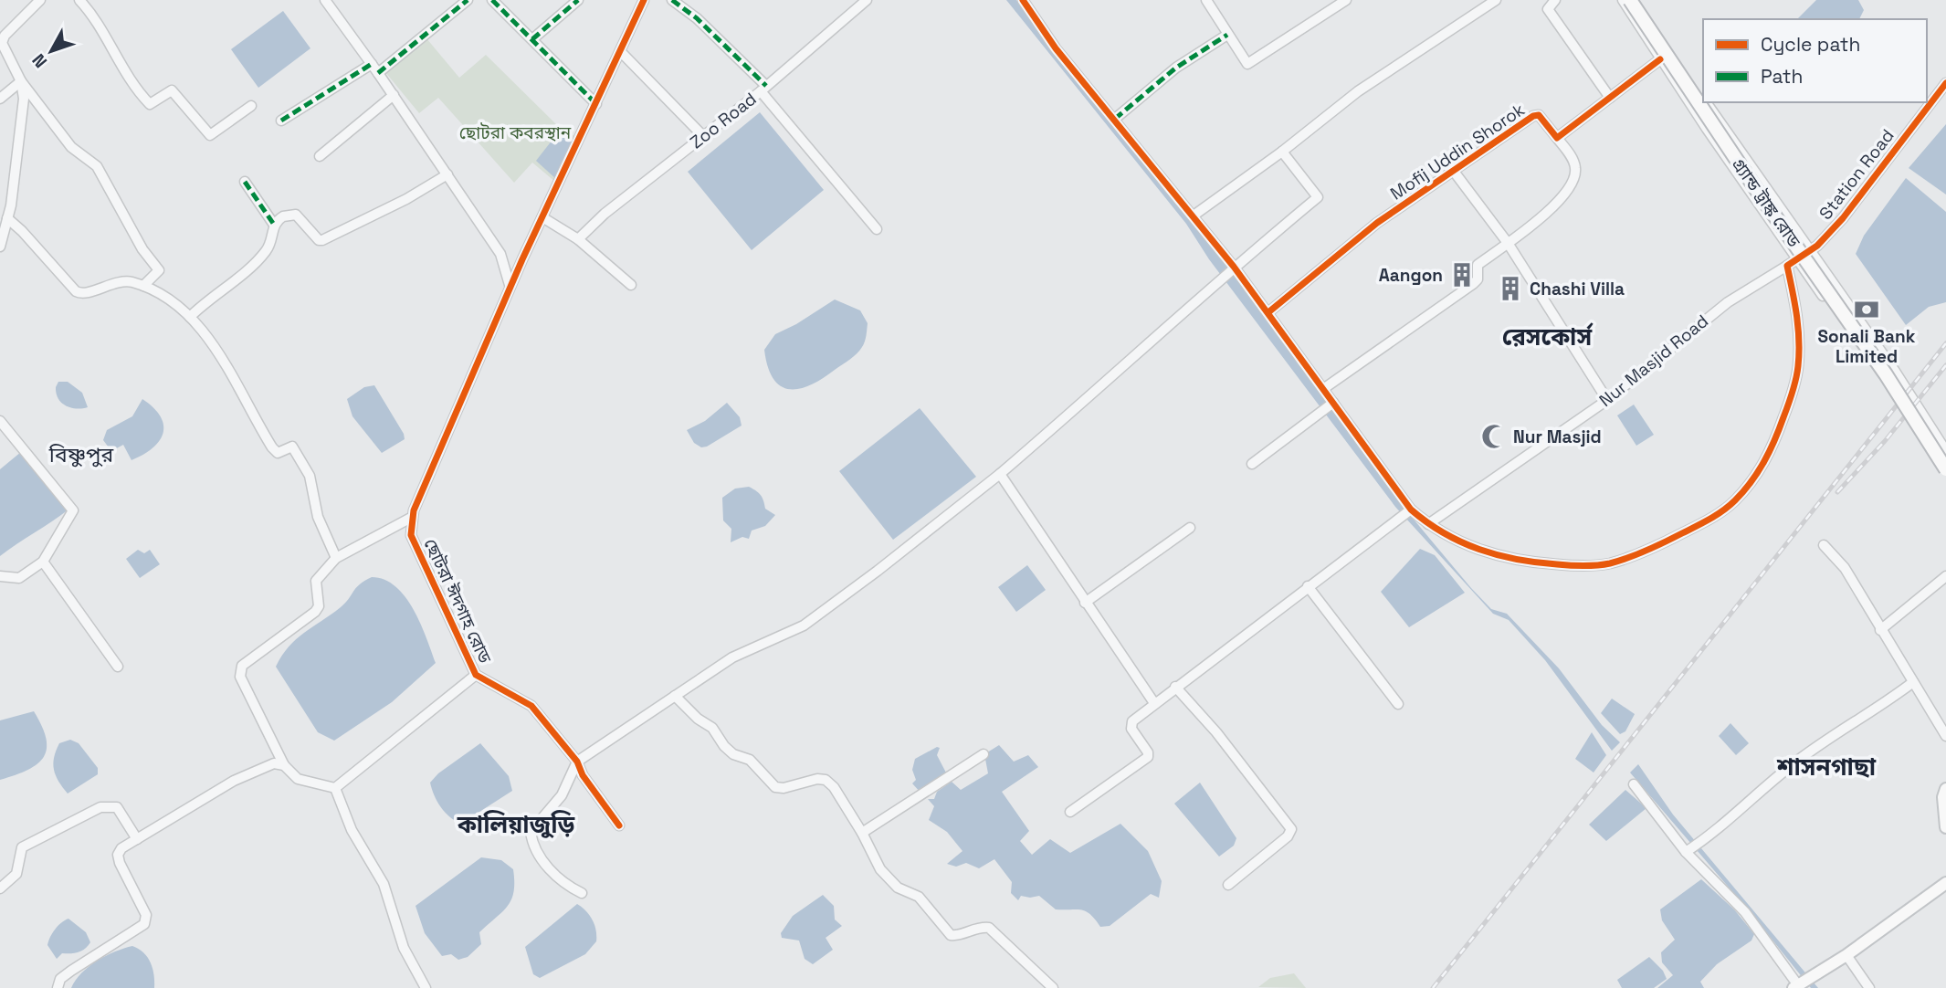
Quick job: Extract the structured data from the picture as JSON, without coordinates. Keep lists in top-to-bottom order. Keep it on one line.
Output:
{"streets":{"highway":["গ্র্যান্ড ট্রাঙ্ক রোড"],"street":["Zoo Road","Mofij Uddin Shorok","Station Road","Nur Masjid Road","ছোটরা ঈদগাহ রোড"]},"crossings":[["Station Road","Nur Masjid Road"]],"districts":["রেসকোর্স","বিষ্ণুপুর","শাসনগাছা","কালিয়াজুড়ি"],"parks":["ছোটরা কবরস্থান"],"places":{"building":["Aangon","Chashi Villa"],"bank":["Sonali Bank Limited"],"mosque":["Nur Masjid"]},"legend":["Cycle path","Path"],"north":"bottom left"}
